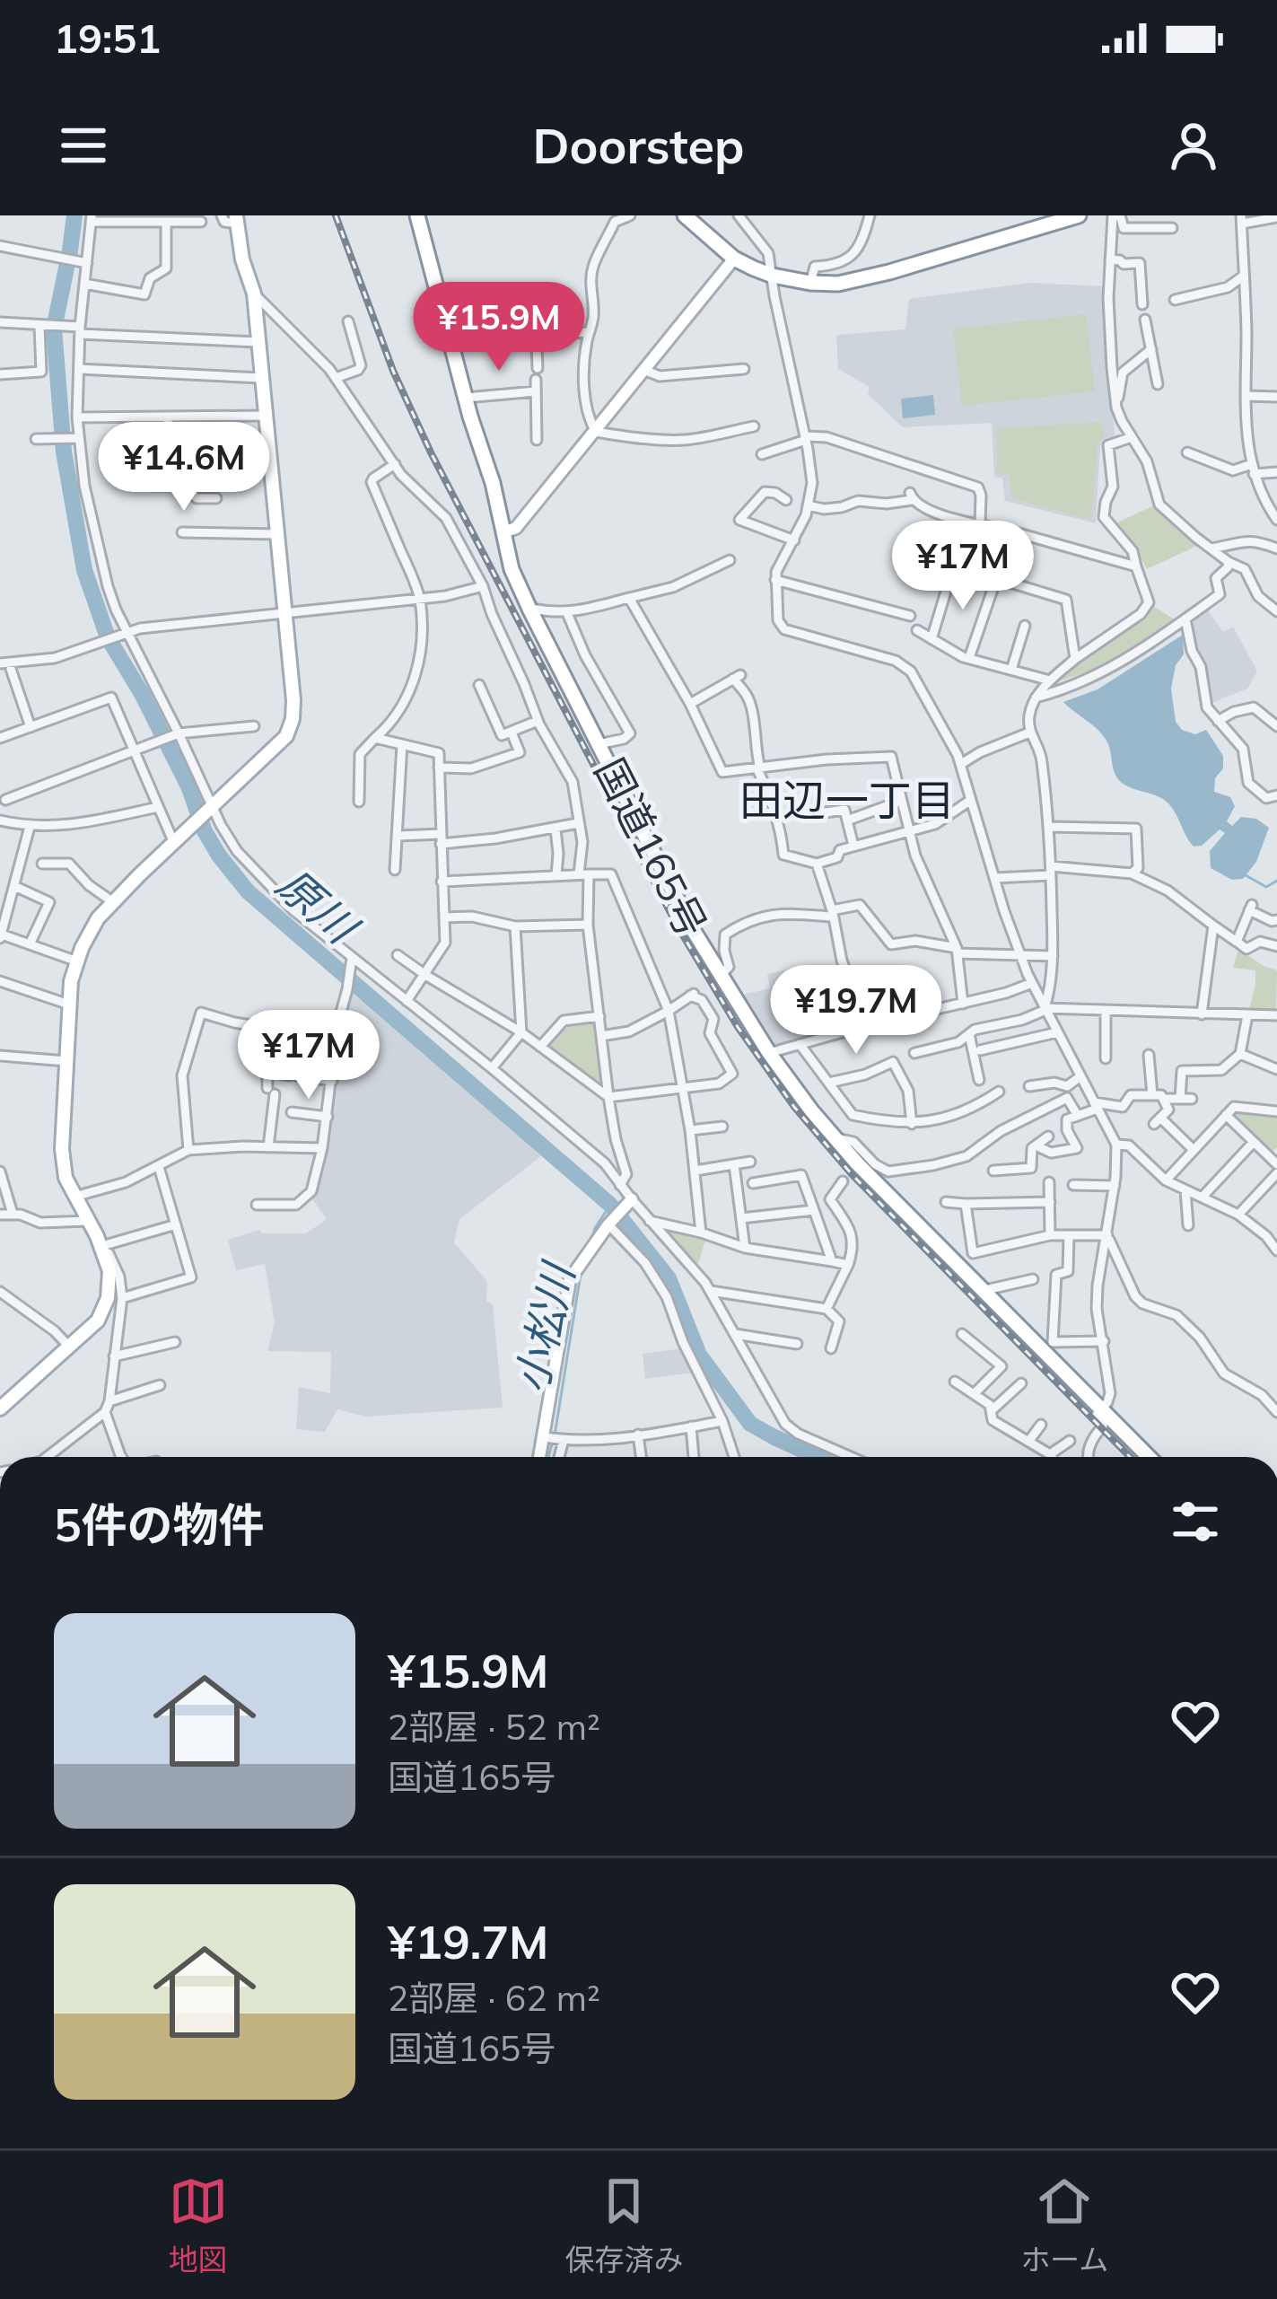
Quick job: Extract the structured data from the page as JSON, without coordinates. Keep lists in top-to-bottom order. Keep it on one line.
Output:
{"streets":{"highway":["国道165号"]},"districts":["田辺一丁目"],"water":["原川","小松川"],"page":{"status":"19:51","header":"Doorstep","price":["¥15.9M","¥14.6M","¥17M","¥19.7M","¥17M"],"heading":"5件の物件","list":[{"name":"¥15.9M","note":"2部屋 · 52 m² · 国道165号"},{"name":"¥19.7M","note":"2部屋 · 62 m² · 国道165号"}],"tabs":["地図","保存済み","ホーム"]}}
